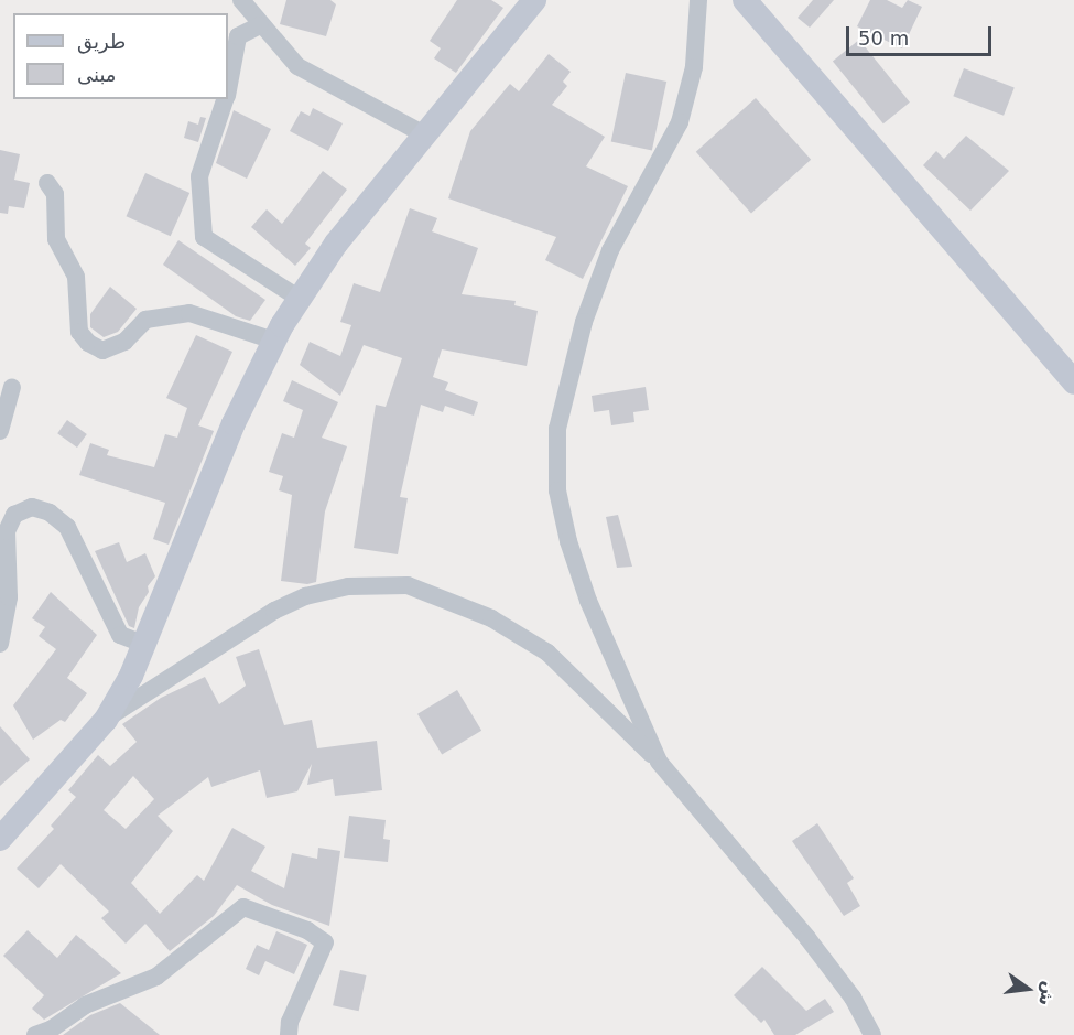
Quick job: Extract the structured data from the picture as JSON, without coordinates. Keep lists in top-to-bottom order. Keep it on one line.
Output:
{"legend":["طريق","مبنى"],"scale_bar":"50 m","north":"right"}
